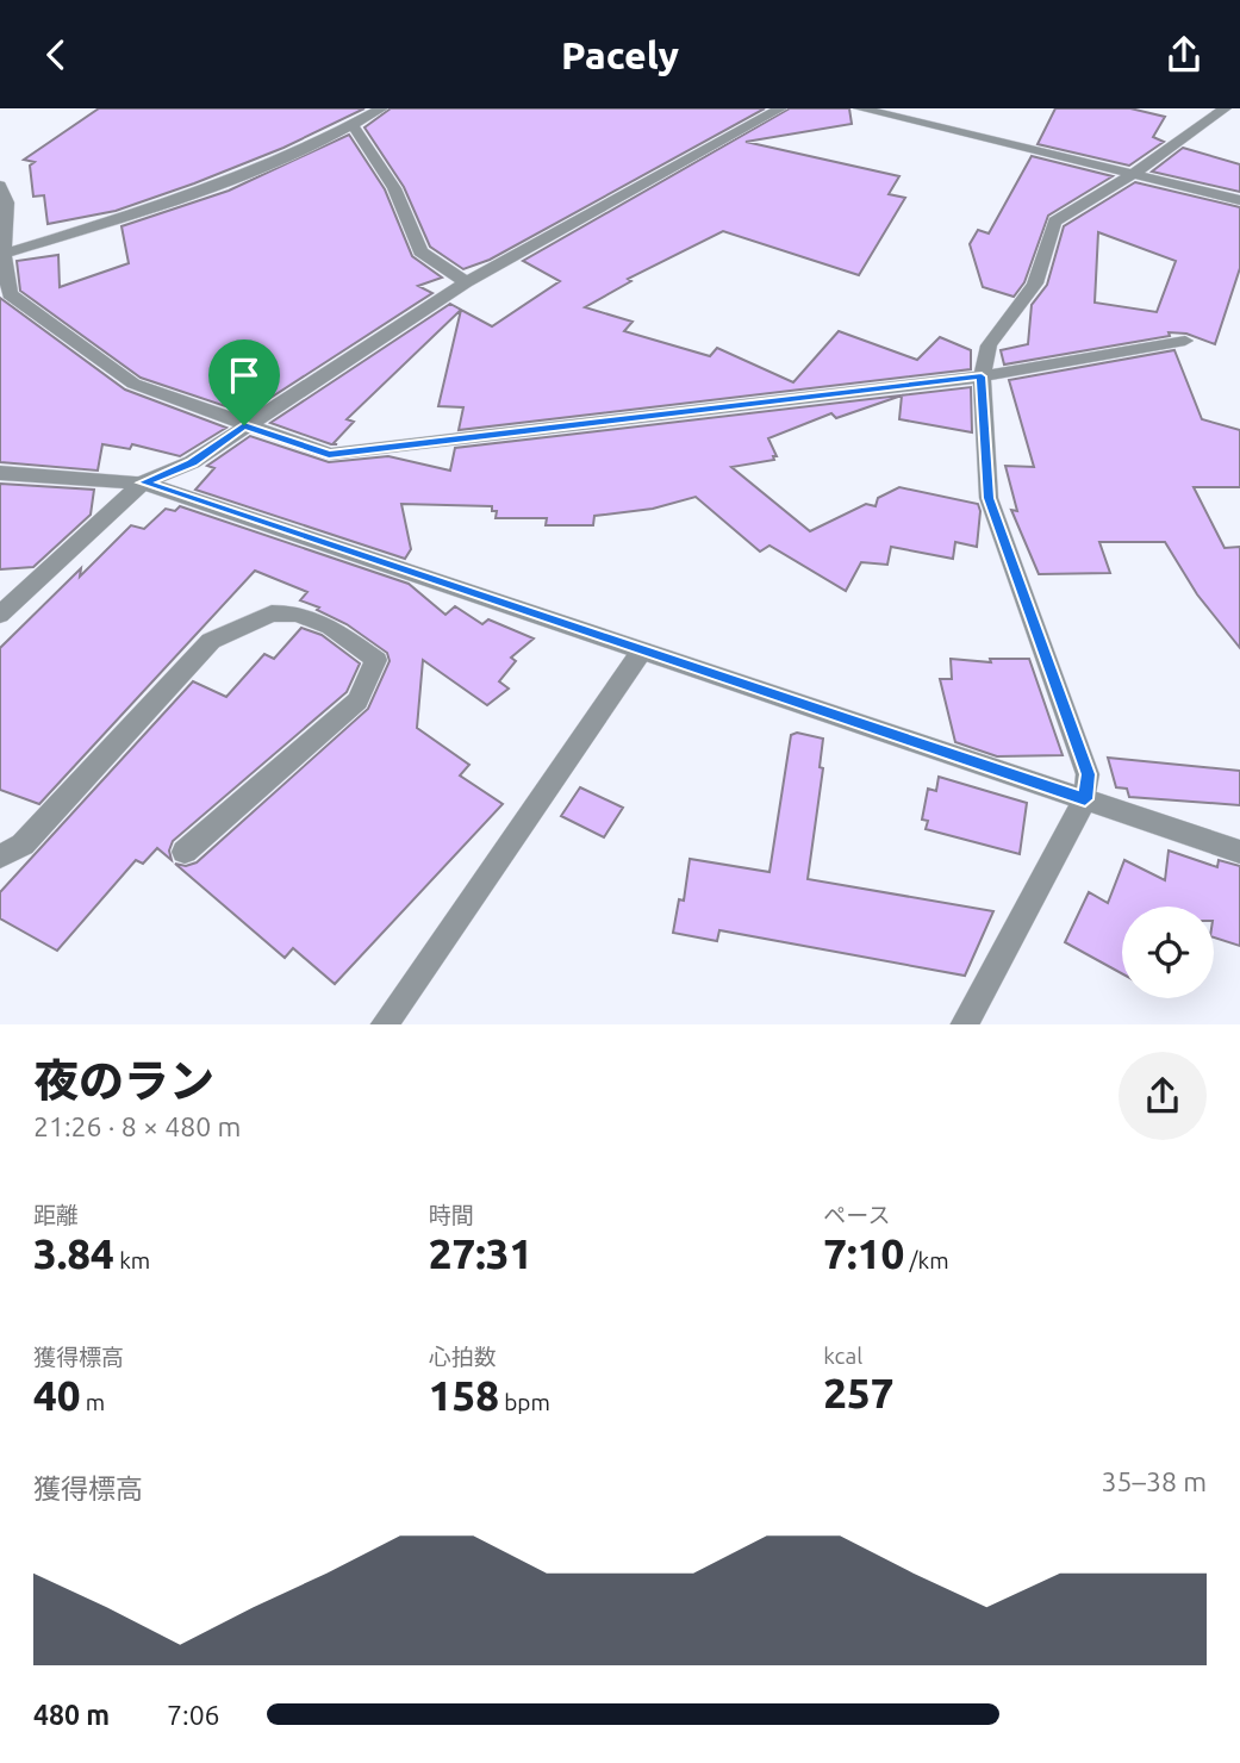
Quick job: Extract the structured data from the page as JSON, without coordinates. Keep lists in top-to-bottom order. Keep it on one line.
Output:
{"page":{"header":"Pacely","heading":["夜のラン","21:26 · 8 × 480 m"],"stats":[["距離","3.84 km"],["時間","27:31"],["ペース","7:10 /km"],["獲得標高","40 m"],["心拍数","158 bpm"],["kcal","257"]],"chart":["獲得標高","35–38 m"],"list":[{"name":"480 m","note":"7:06"}]}}
